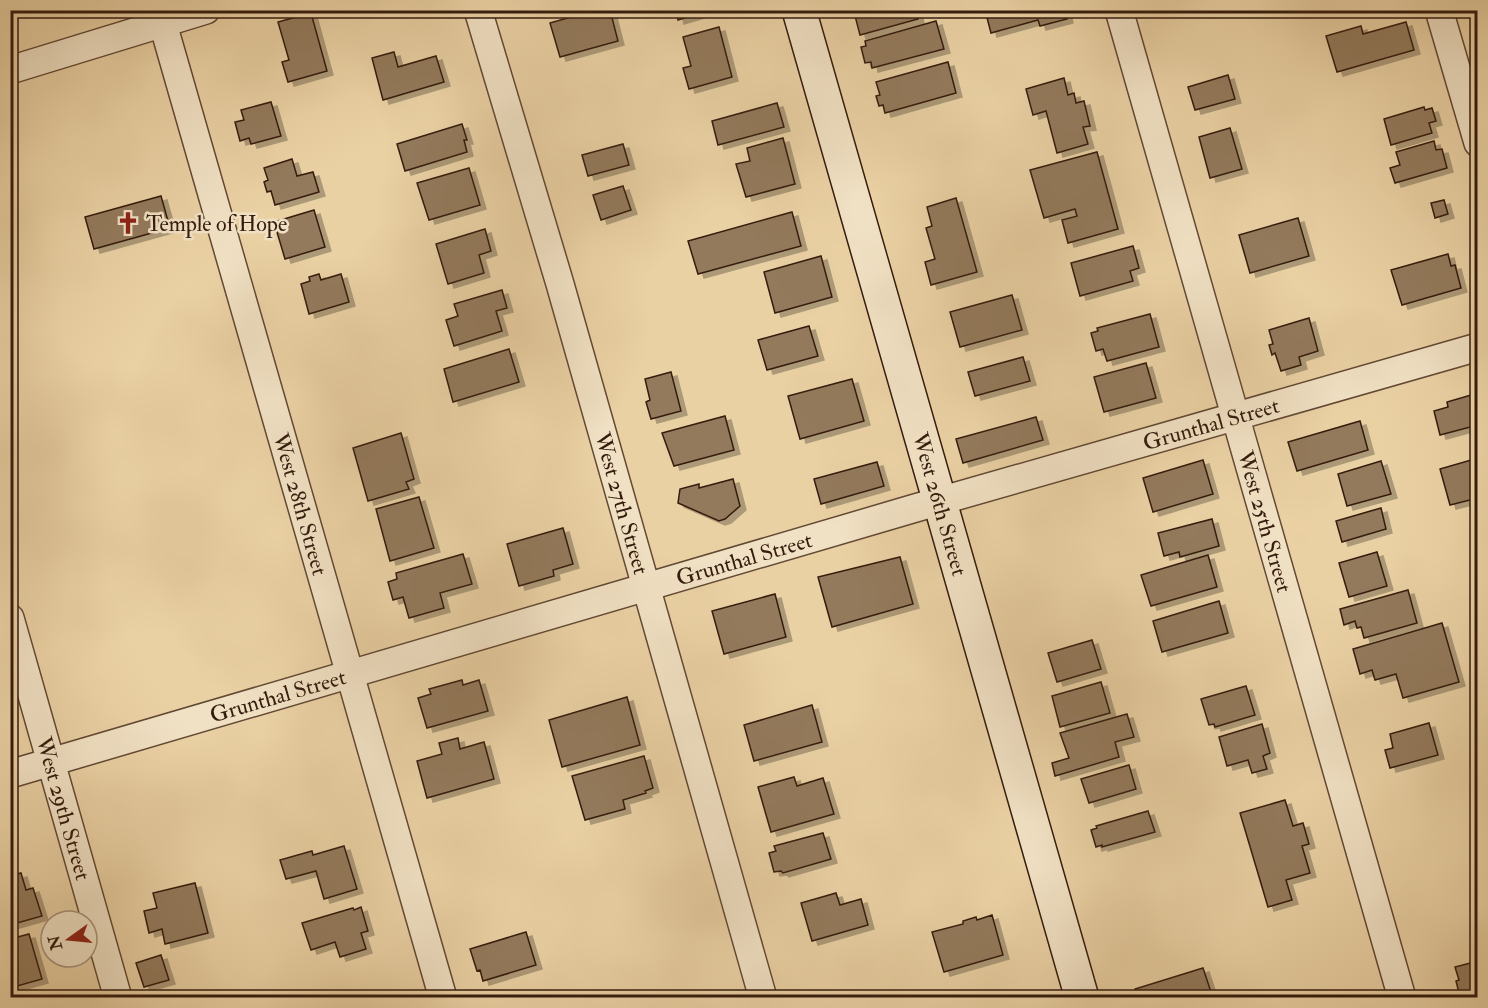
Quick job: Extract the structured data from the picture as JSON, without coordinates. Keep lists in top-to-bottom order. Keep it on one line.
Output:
{"streets":{"main road":["West 26th Street"],"street":["Grunthal Street","West 27th Street","West 28th Street","West 25th Street","West 29th Street"]},"crossings":[["Grunthal Street","West 27th Street"],["Grunthal Street","West 28th Street"],["Grunthal Street","West 26th Street"],["Grunthal Street","West 25th Street"],["Grunthal Street","West 29th Street"]],"places":{"church":["Temple of Hope"]},"north":"left"}
